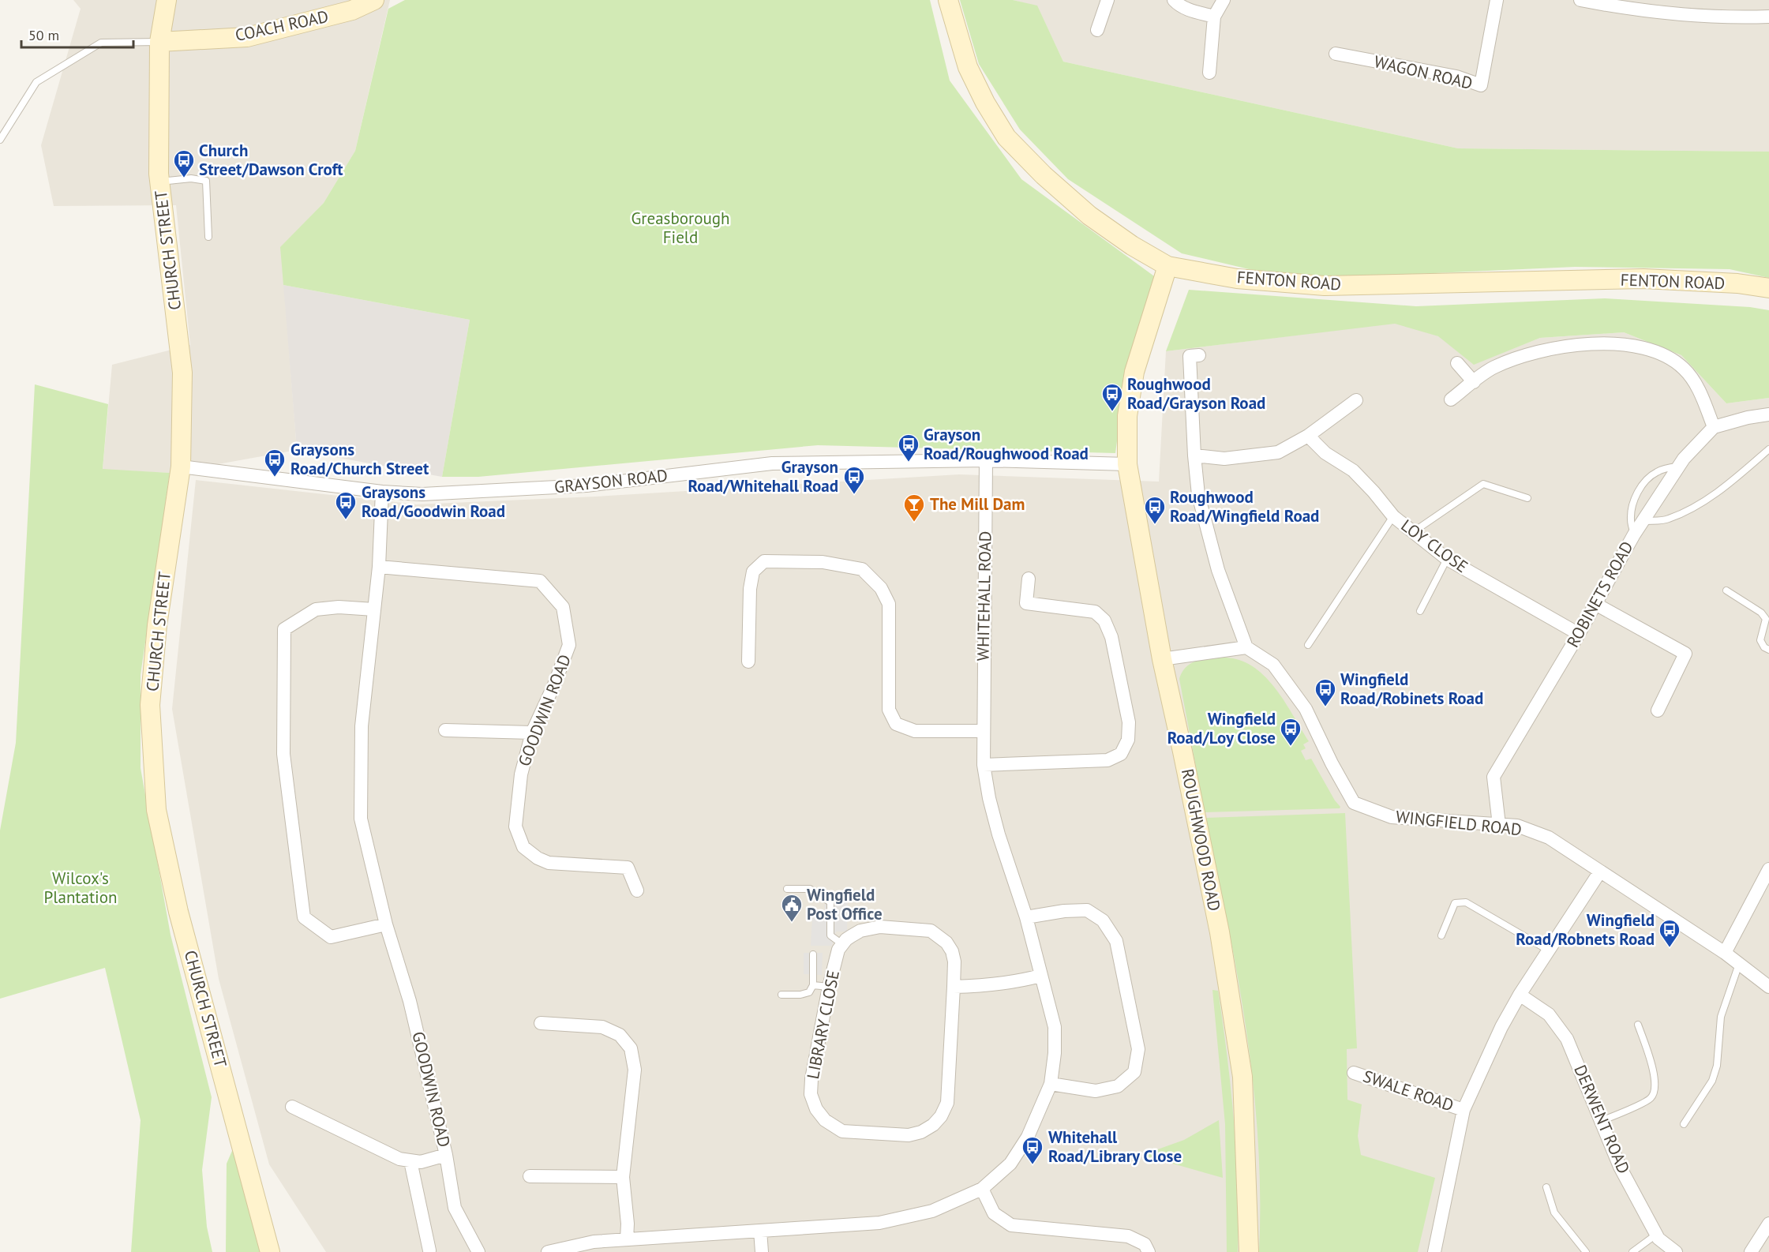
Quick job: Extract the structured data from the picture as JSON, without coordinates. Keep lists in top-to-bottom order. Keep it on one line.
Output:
{"streets":{"street":["COACH ROAD","WAGON ROAD","CHURCH STREET","FENTON ROAD","GRAYSON ROAD","LOY CLOSE","ROBINETS ROAD","WHITEHALL ROAD","GOODWIN ROAD","WINGFIELD ROAD","ROUGHWOOD ROAD","LIBRARY CLOSE","SWALE ROAD","DERWENT ROAD"]},"crossings":[["COACH ROAD","CHURCH STREET"],["CHURCH STREET","GRAYSON ROAD"],["FENTON ROAD","ROUGHWOOD ROAD"],["GRAYSON ROAD","WHITEHALL ROAD"],["GRAYSON ROAD","GOODWIN ROAD"],["GRAYSON ROAD","ROUGHWOOD ROAD"],["LOY CLOSE","ROBINETS ROAD"],["ROBINETS ROAD","WINGFIELD ROAD"]],"parks":["Greasborough Field","Wilcox's Plantation"],"places":{"bus stop":["Church Street/Dawson Croft","Roughwood Road/Grayson Road","Grayson Road/Roughwood Road","Graysons Road/Church Street","Grayson Road/Whitehall Road","Graysons Road/Goodwin Road","Roughwood Road/Wingfield Road","Wingfield Road/Robinets Road","Wingfield Road/Loy Close","Wingfield Road/Robnets Road","Whitehall Road/Library Close"],"bar":["The Mill Dam"],"public building":["Wingfield Post Office"]},"scale_bar":"50 m"}
